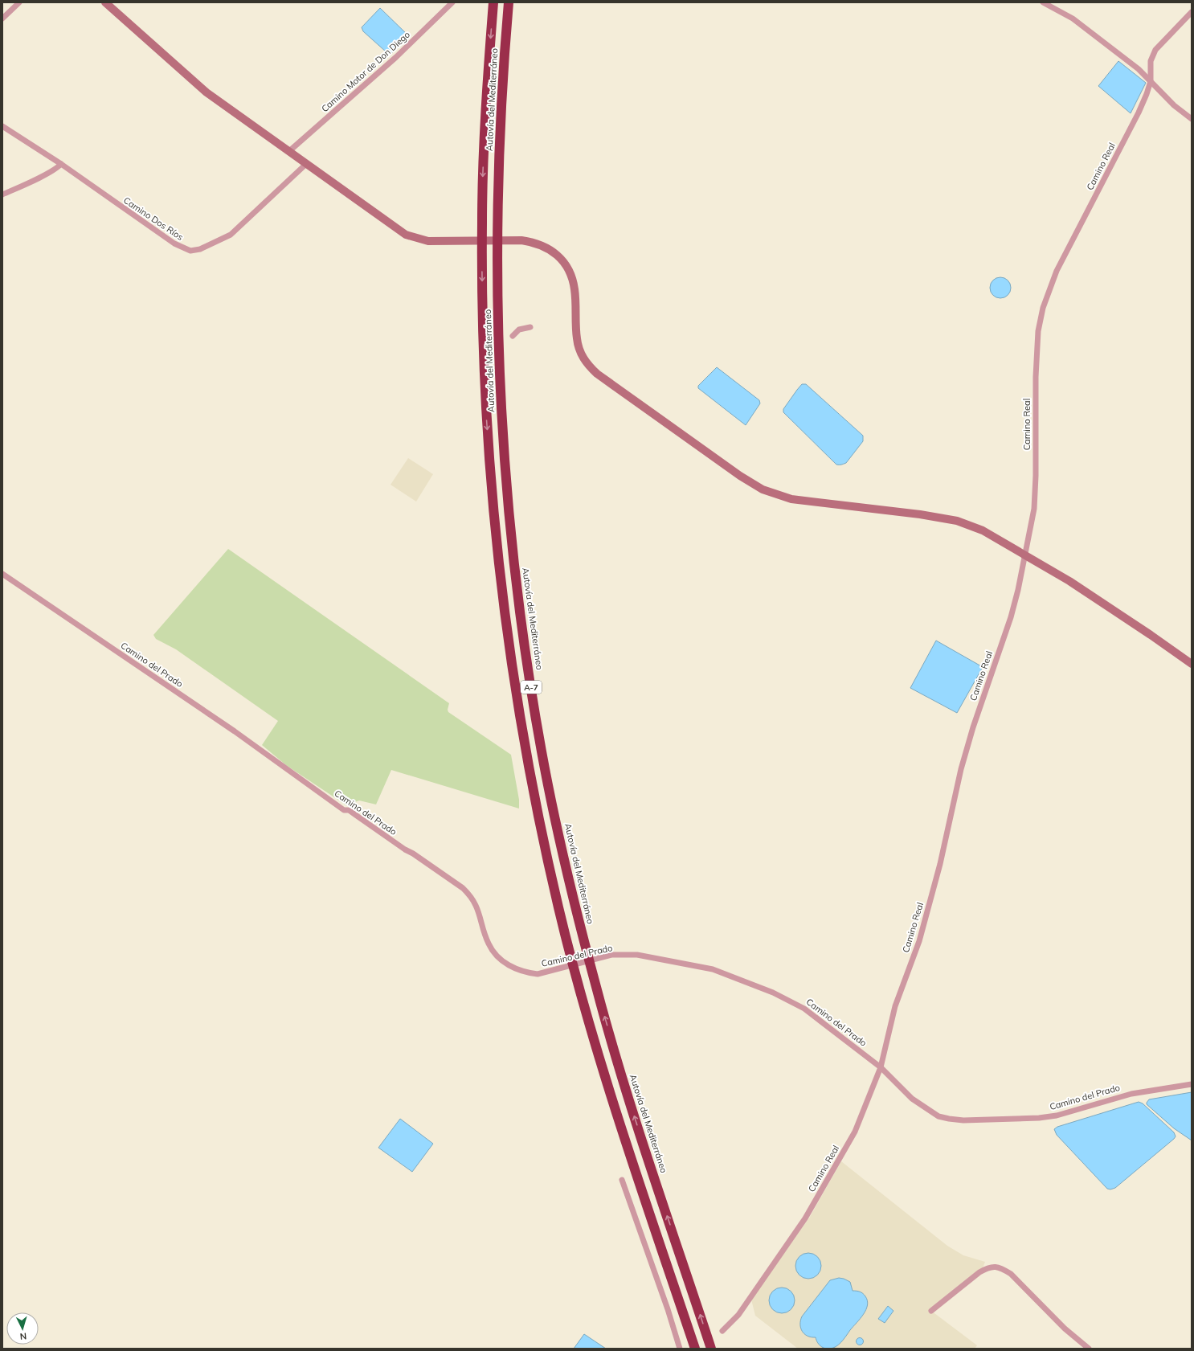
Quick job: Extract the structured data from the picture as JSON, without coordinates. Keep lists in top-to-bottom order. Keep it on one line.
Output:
{"streets":{"highway":["Autovía del Mediterráneo","A-7"],"street":["Camino Motor de Don Diego","Camino Real","Camino Dos Ríos","Camino del Prado"]},"crossings":[["Camino Real","Camino del Prado"]],"north":"bottom"}
